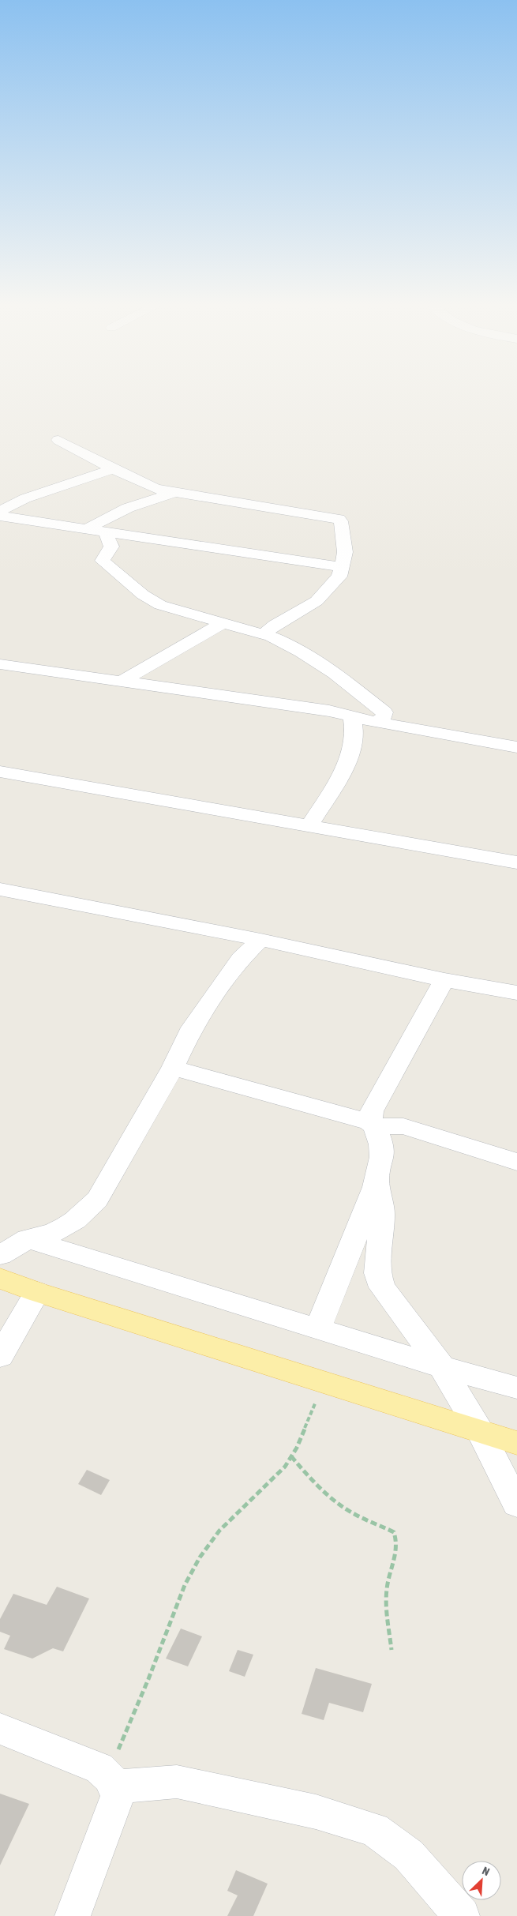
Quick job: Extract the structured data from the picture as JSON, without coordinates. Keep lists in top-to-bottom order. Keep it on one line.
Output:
{"north":"top right"}
